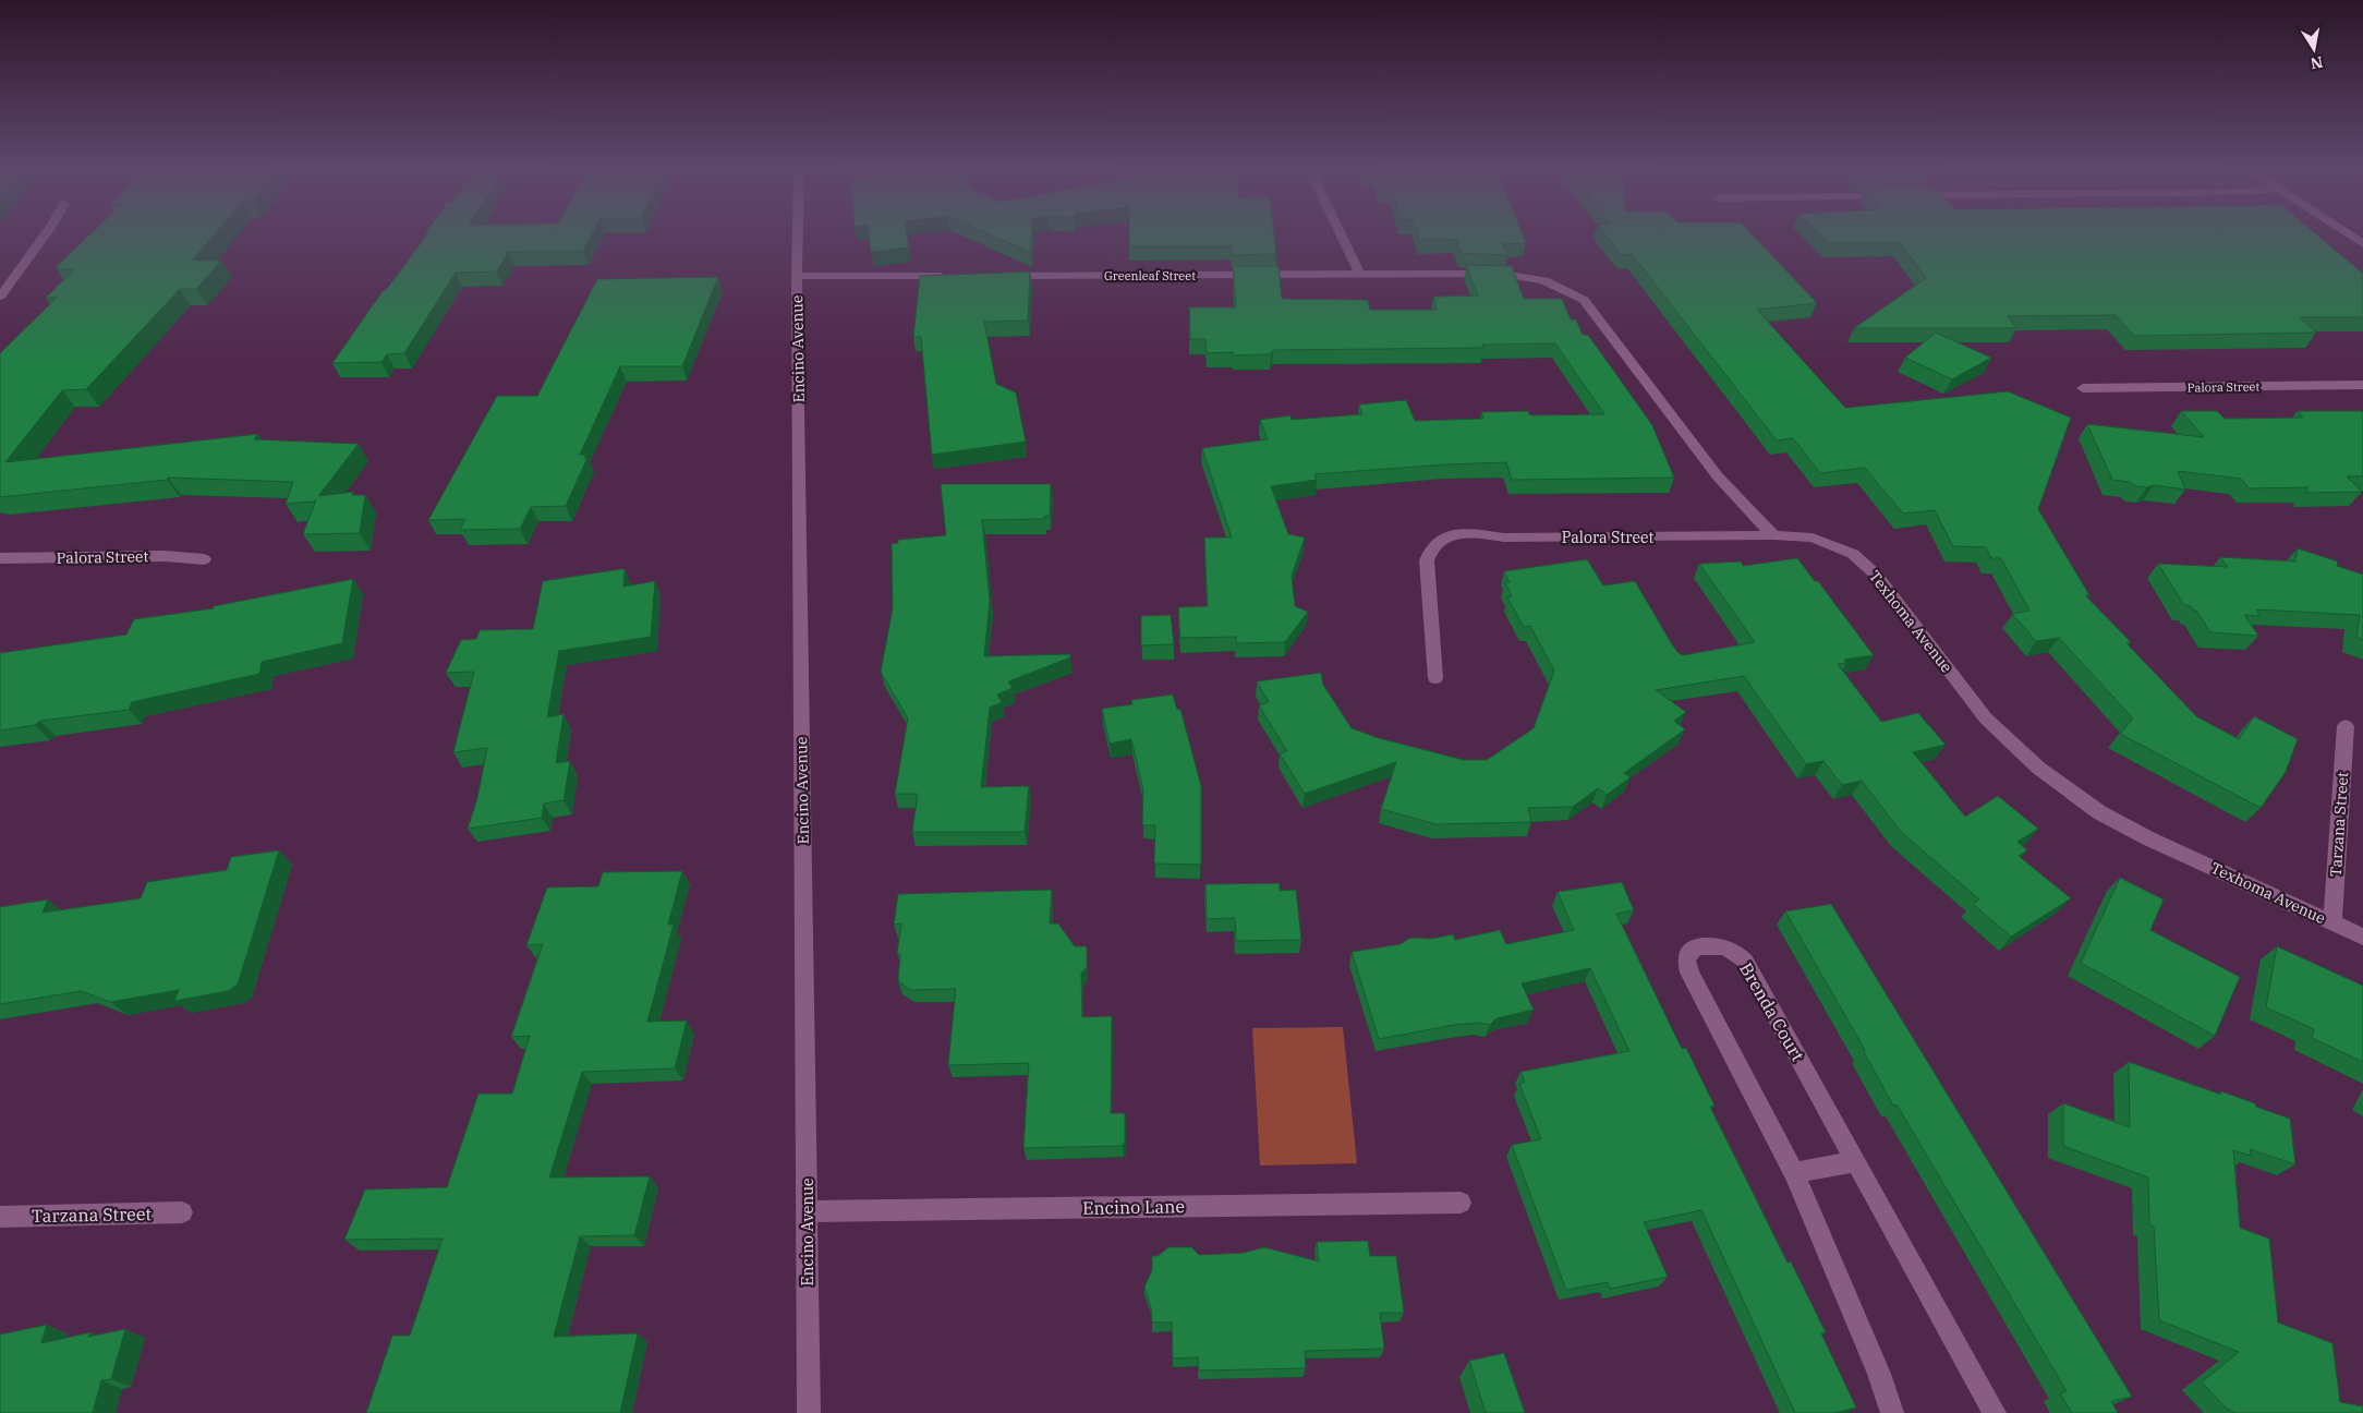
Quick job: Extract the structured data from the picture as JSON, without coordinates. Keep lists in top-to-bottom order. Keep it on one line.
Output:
{"streets":{"street":["Greenleaf Street","Encino Avenue","Palora Street","Texhoma Avenue","Tarzana Street","Brenda Court","Encino Lane"]},"crossings":[["Greenleaf Street","Palora Street"],["Greenleaf Street","Texhoma Avenue"],["Encino Avenue","Encino Lane"],["Palora Street","Texhoma Avenue"],["Texhoma Avenue","Tarzana Street"]],"north":"bottom"}
